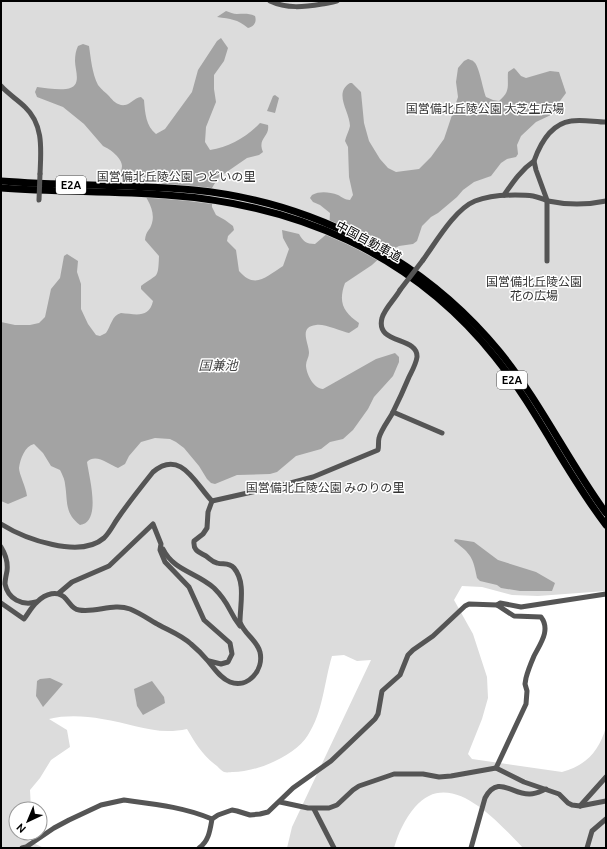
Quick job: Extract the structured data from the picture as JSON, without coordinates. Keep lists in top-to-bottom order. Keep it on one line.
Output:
{"streets":{"highway":["E2A","中国自動車道"]},"water":["国兼池"],"parks":["国営備北丘陵公園 大芝生広場","国営備北丘陵公園 つどいの里","国営備北丘陵公園 花の広場","国営備北丘陵公園 みのりの里"],"north":"bottom left"}
